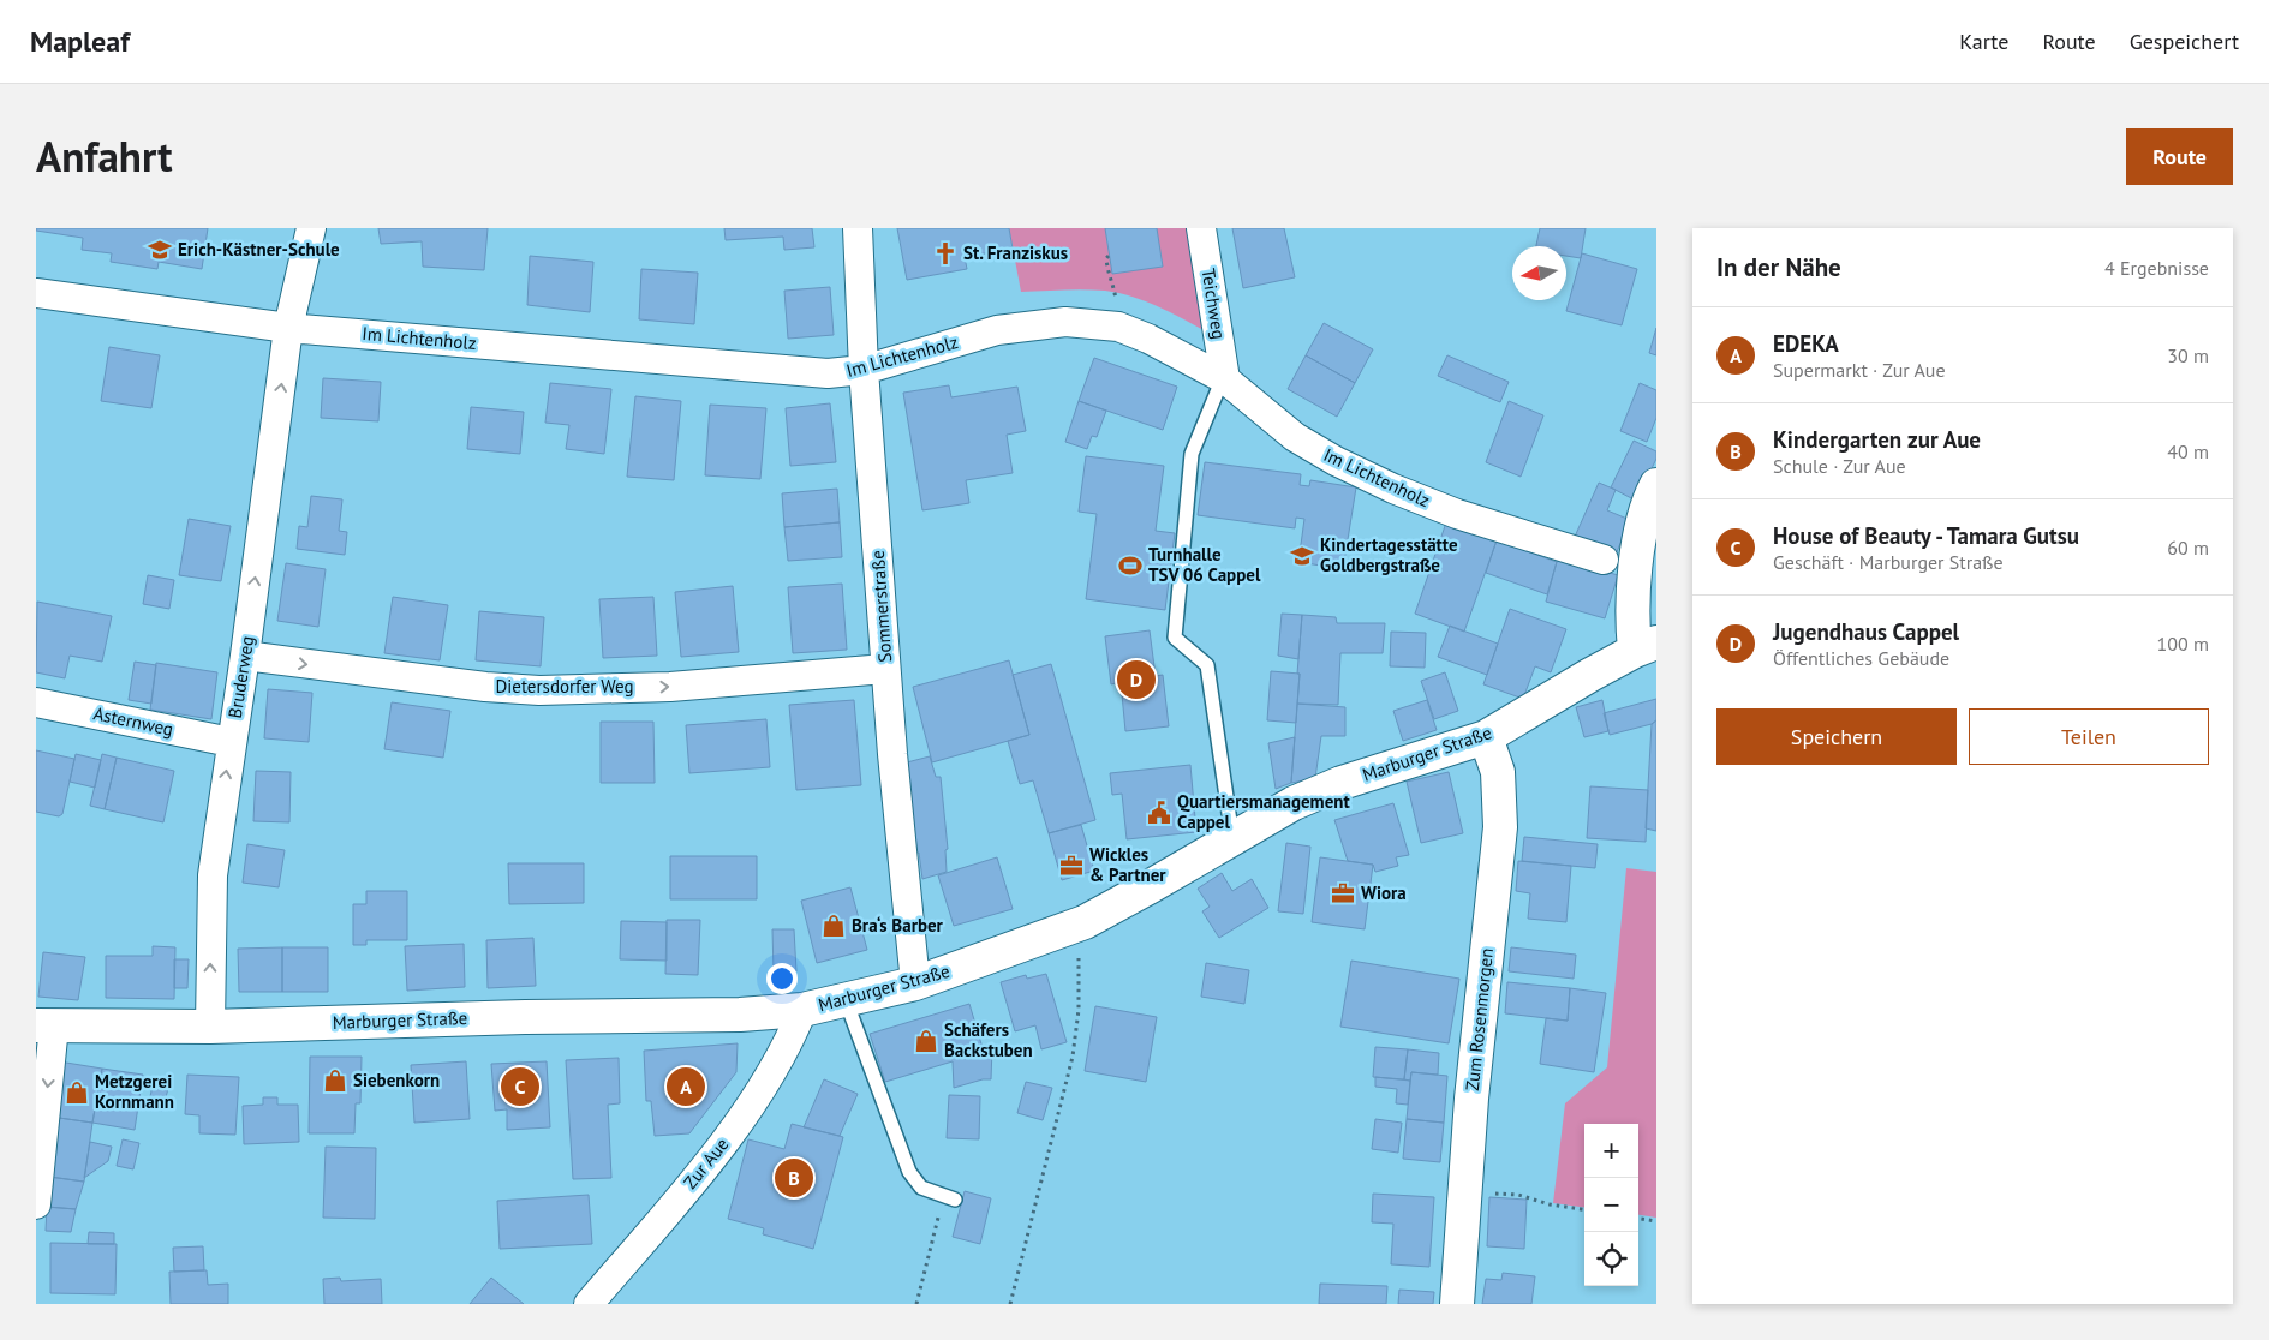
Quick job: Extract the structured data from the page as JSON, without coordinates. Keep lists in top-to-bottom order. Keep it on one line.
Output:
{"streets":{"street":["Teichweg","Im Lichtenholz","Sommerstraße","Bruderweg","Dietersdorfer Weg","Asternweg","Marburger Straße","Zum Rosenmorgen","Zur Aue"]},"crossings":[["Teichweg","Im Lichtenholz"],["Im Lichtenholz","Sommerstraße"],["Im Lichtenholz","Bruderweg"],["Sommerstraße","Dietersdorfer Weg"],["Sommerstraße","Marburger Straße"],["Bruderweg","Dietersdorfer Weg"],["Bruderweg","Asternweg"],["Bruderweg","Marburger Straße"],["Marburger Straße","Zum Rosenmorgen"],["Marburger Straße","Zur Aue"]],"one_way":["Bruderweg","Dietersdorfer Weg"],"places":{"school or university":["Erich-Kästner-Schule","Kindertagesstätte Goldbergstraße"],"church":["St. Franziskus"],"sports":["Turnhalle TSV 06 Cappel"],"public building":["Quartiersmanagement Cappel"],"office":["Wickles & Partner","Wiora"],"shop":["Bra‘s Barber","Schäfers Backstuben","Siebenkorn","Metzgerei Kornmann"]},"north":"left","page":{"header":"Mapleaf","nav":["Karte","Route","Gespeichert"],"title":"Anfahrt","buttons":["Route",["Speichern","Teilen"]],"heading":["In der Nähe","4 Ergebnisse"],"list":[{"mark":"A","name":"EDEKA","note":"Supermarkt · Zur Aue","value":"30 m"},{"mark":"B","name":"Kindergarten zur Aue","note":"Schule · Zur Aue","value":"40 m"},{"mark":"C","name":"House of Beauty - Tamara Gutsu","note":"Geschäft · Marburger Straße","value":"60 m"},{"mark":"D","name":"Jugendhaus Cappel","note":"Öffentliches Gebäude","value":"100 m"}],"pins":["D","A","C","B"],"map_buttons":["+","−"]}}
